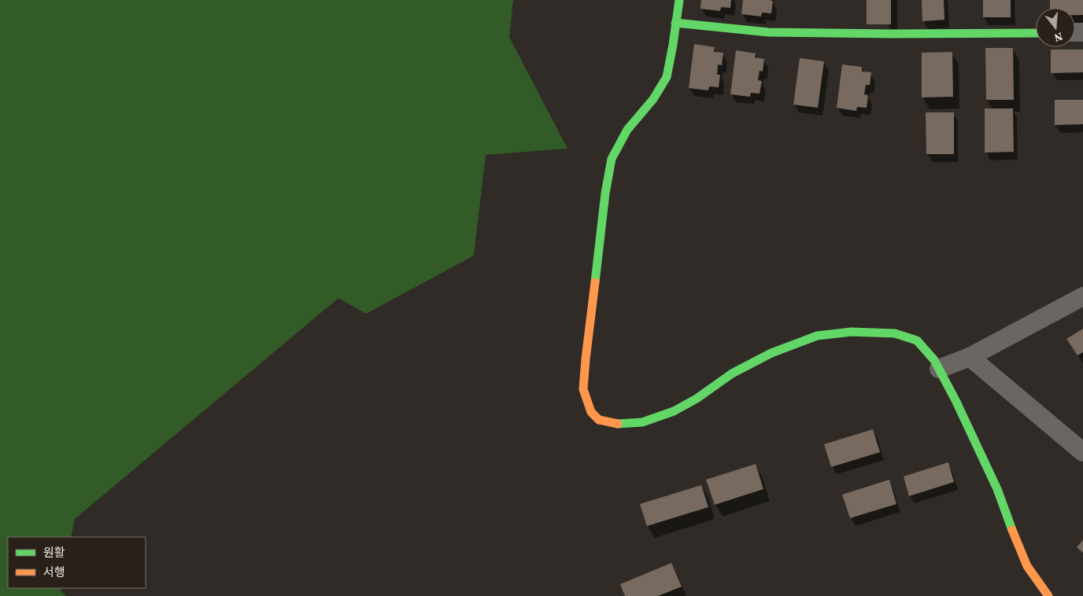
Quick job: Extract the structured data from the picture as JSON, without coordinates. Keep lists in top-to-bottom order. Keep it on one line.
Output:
{"legend":["원활","서행"],"north":"bottom"}
